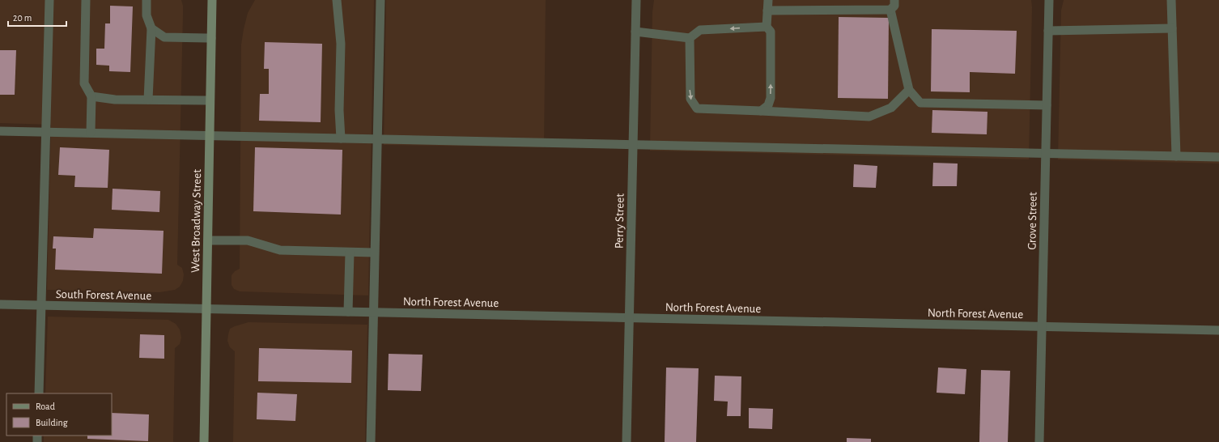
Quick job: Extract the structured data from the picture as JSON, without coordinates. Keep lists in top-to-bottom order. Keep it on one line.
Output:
{"streets":{"main road":["West Broadway Street"],"street":["Perry Street","Grove Street","South Forest Avenue","North Forest Avenue"]},"crossings":[["West Broadway Street","South Forest Avenue"],["West Broadway Street","North Forest Avenue"],["Perry Street","North Forest Avenue"],["Grove Street","North Forest Avenue"],["South Forest Avenue","North Forest Avenue"]],"legend":["Road","Building"],"scale_bar":"20 m"}
